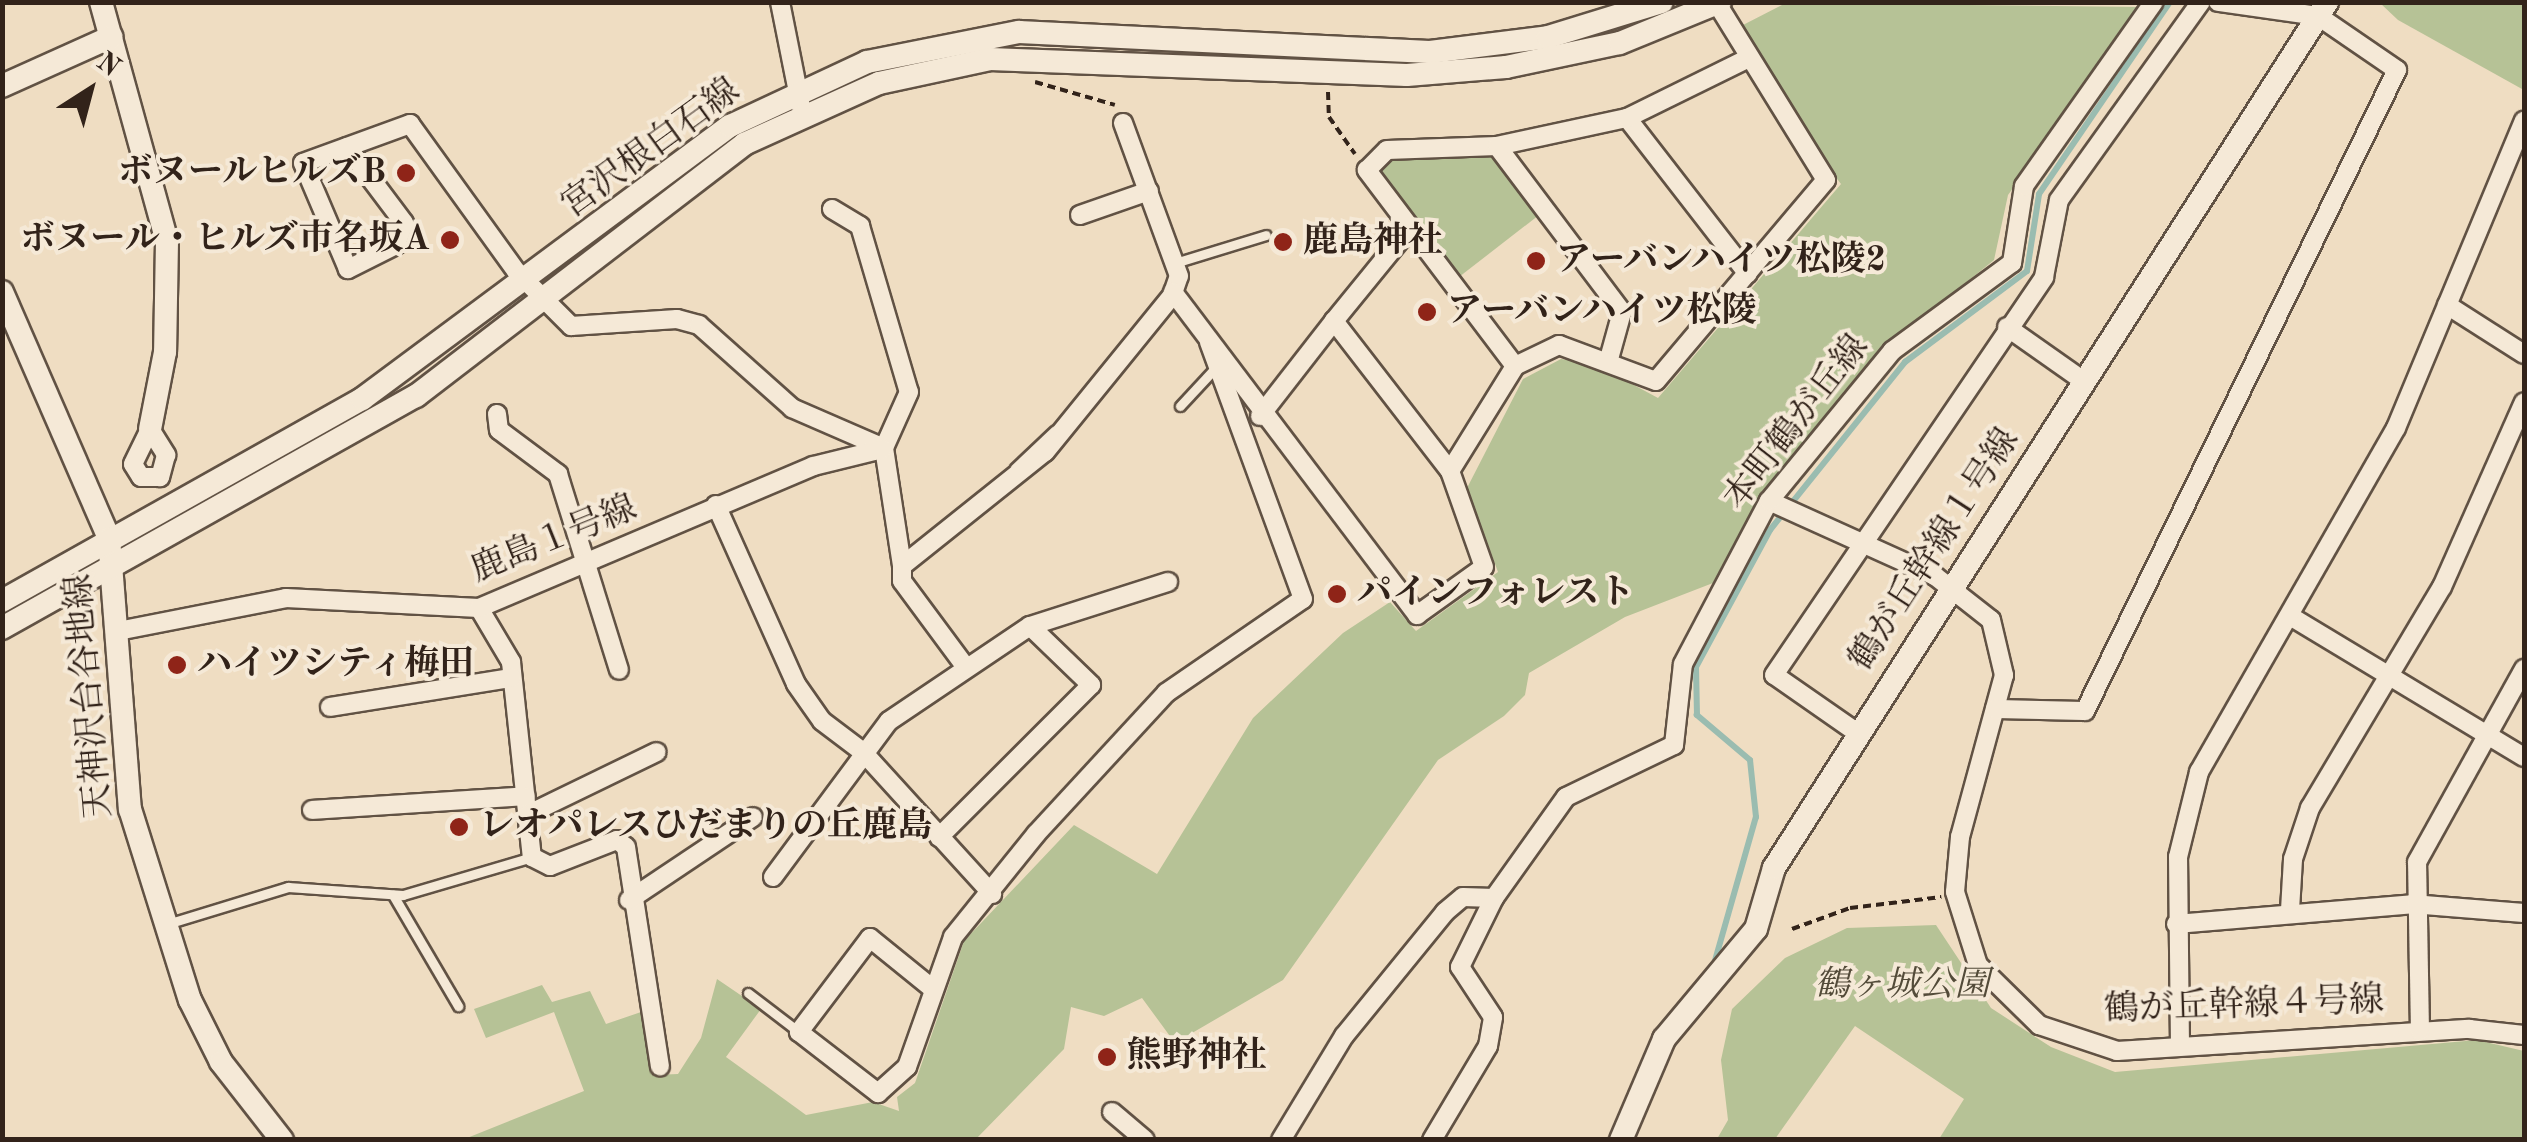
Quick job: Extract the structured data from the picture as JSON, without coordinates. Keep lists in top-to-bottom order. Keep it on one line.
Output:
{"streets":{"street":["宮沢根白石線","本町鶴が丘線","鹿島１号線","鶴が丘幹線１号線","天神沢台谷地線","鶴が丘幹線４号線"]},"crossings":[["宮沢根白石線","天神沢台谷地線"],["鹿島１号線","天神沢台谷地線"]],"parks":["鶴ヶ城公園"],"places":["ボヌールヒルズB","ボヌール・ヒルズ市名坂A","鹿島神社","アーバンハイツ松陵2","アーバンハイツ松陵","パインフォレスト","ハイツシティ梅田","レオパレスひだまりの丘鹿島","熊野神社"],"north":"top right"}
